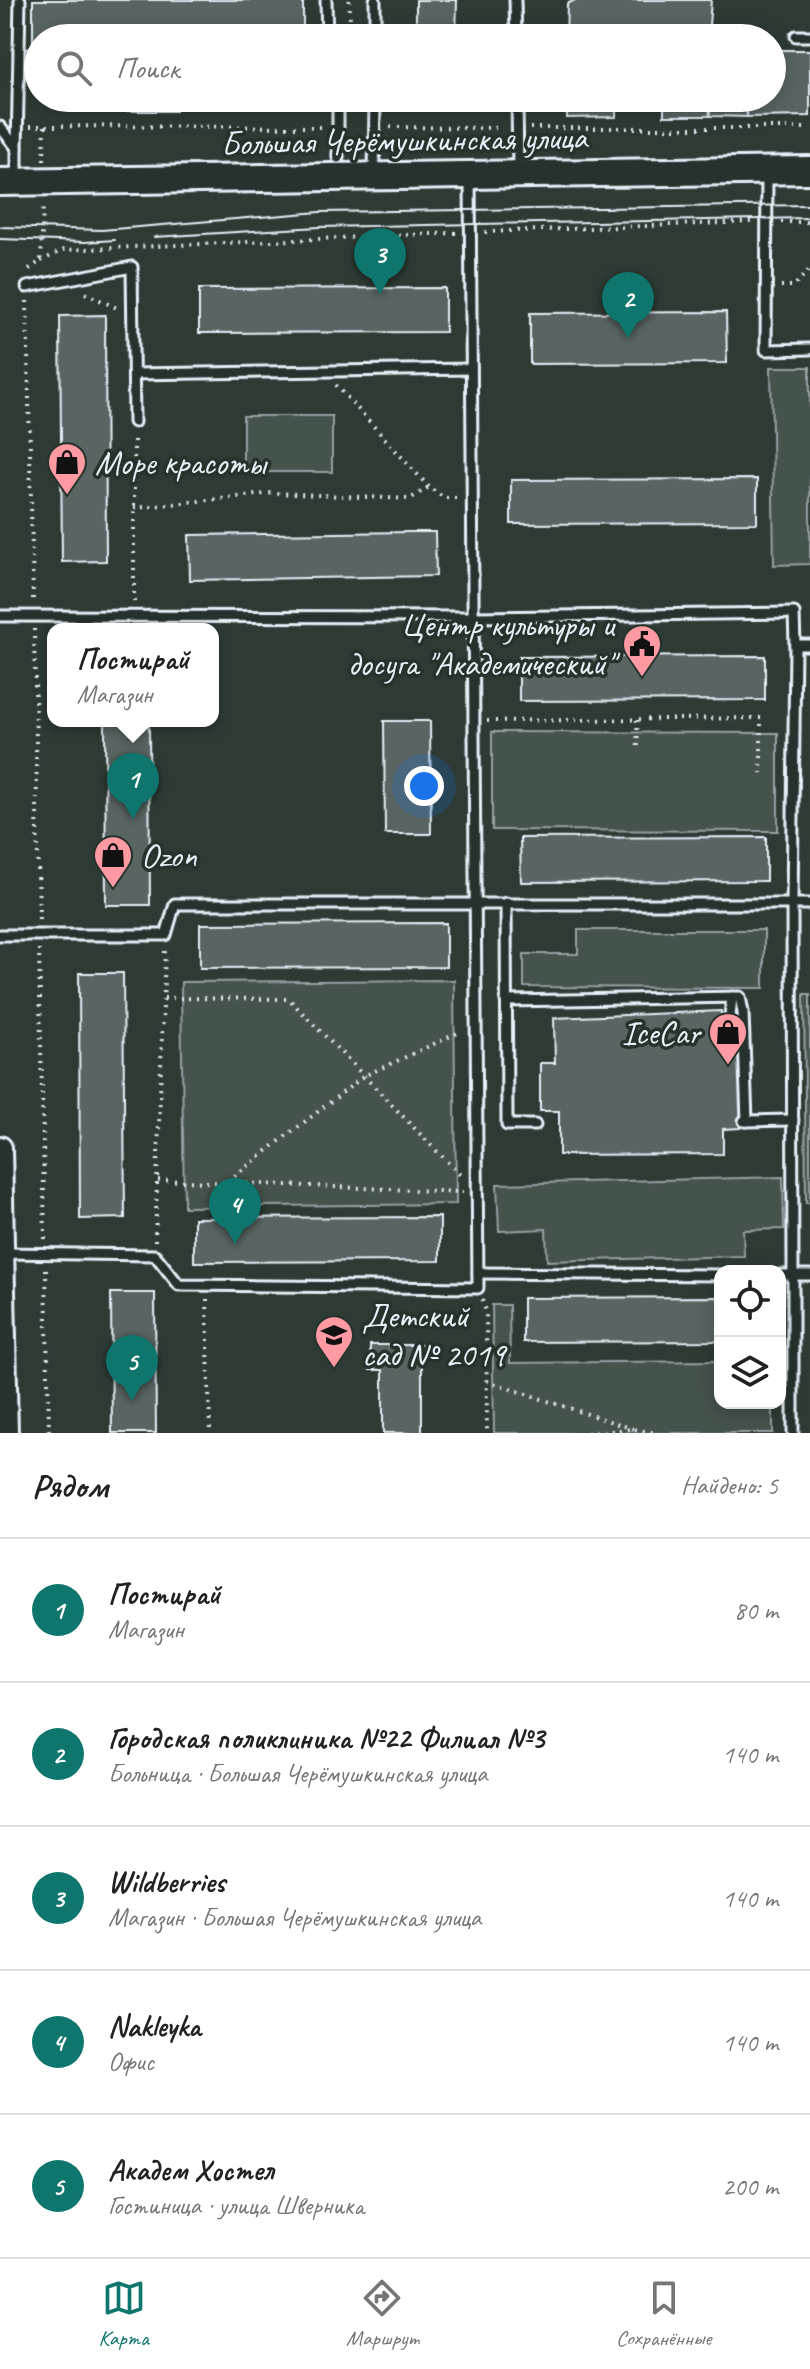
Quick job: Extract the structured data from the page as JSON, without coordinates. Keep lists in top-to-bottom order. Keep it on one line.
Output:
{"streets":{"main road":["Большая Черёмушкинская улица"]},"places":{"shop":["Море красоты","Ozon","IceCar"],"public building":["Центр культуры и досуга \"Академический\""],"school or university":["Детский сад № 2019"]},"page":{"search":"Поиск","pins":["3","2","1","4","5"],"popup":["Постирай","Магазин"],"heading":["Рядом","Найдено: 5"],"list":[{"mark":"1","name":"Постирай","note":"Магазин","value":"80 m"},{"mark":"2","name":"Городская поликлиника №22 Филиал №3","note":"Больница · Большая Черёмушкинская улица","value":"140 m"},{"mark":"3","name":"Wildberries","note":"Магазин · Большая Черёмушкинская улица","value":"140 m"},{"mark":"4","name":"Nakleyka","note":"Офис","value":"140 m"},{"mark":"5","name":"Академ Хостел","note":"Гостиница · улица Шверника","value":"200 m"}],"nav":["Карта","Маршрут","Сохранённые"]}}
